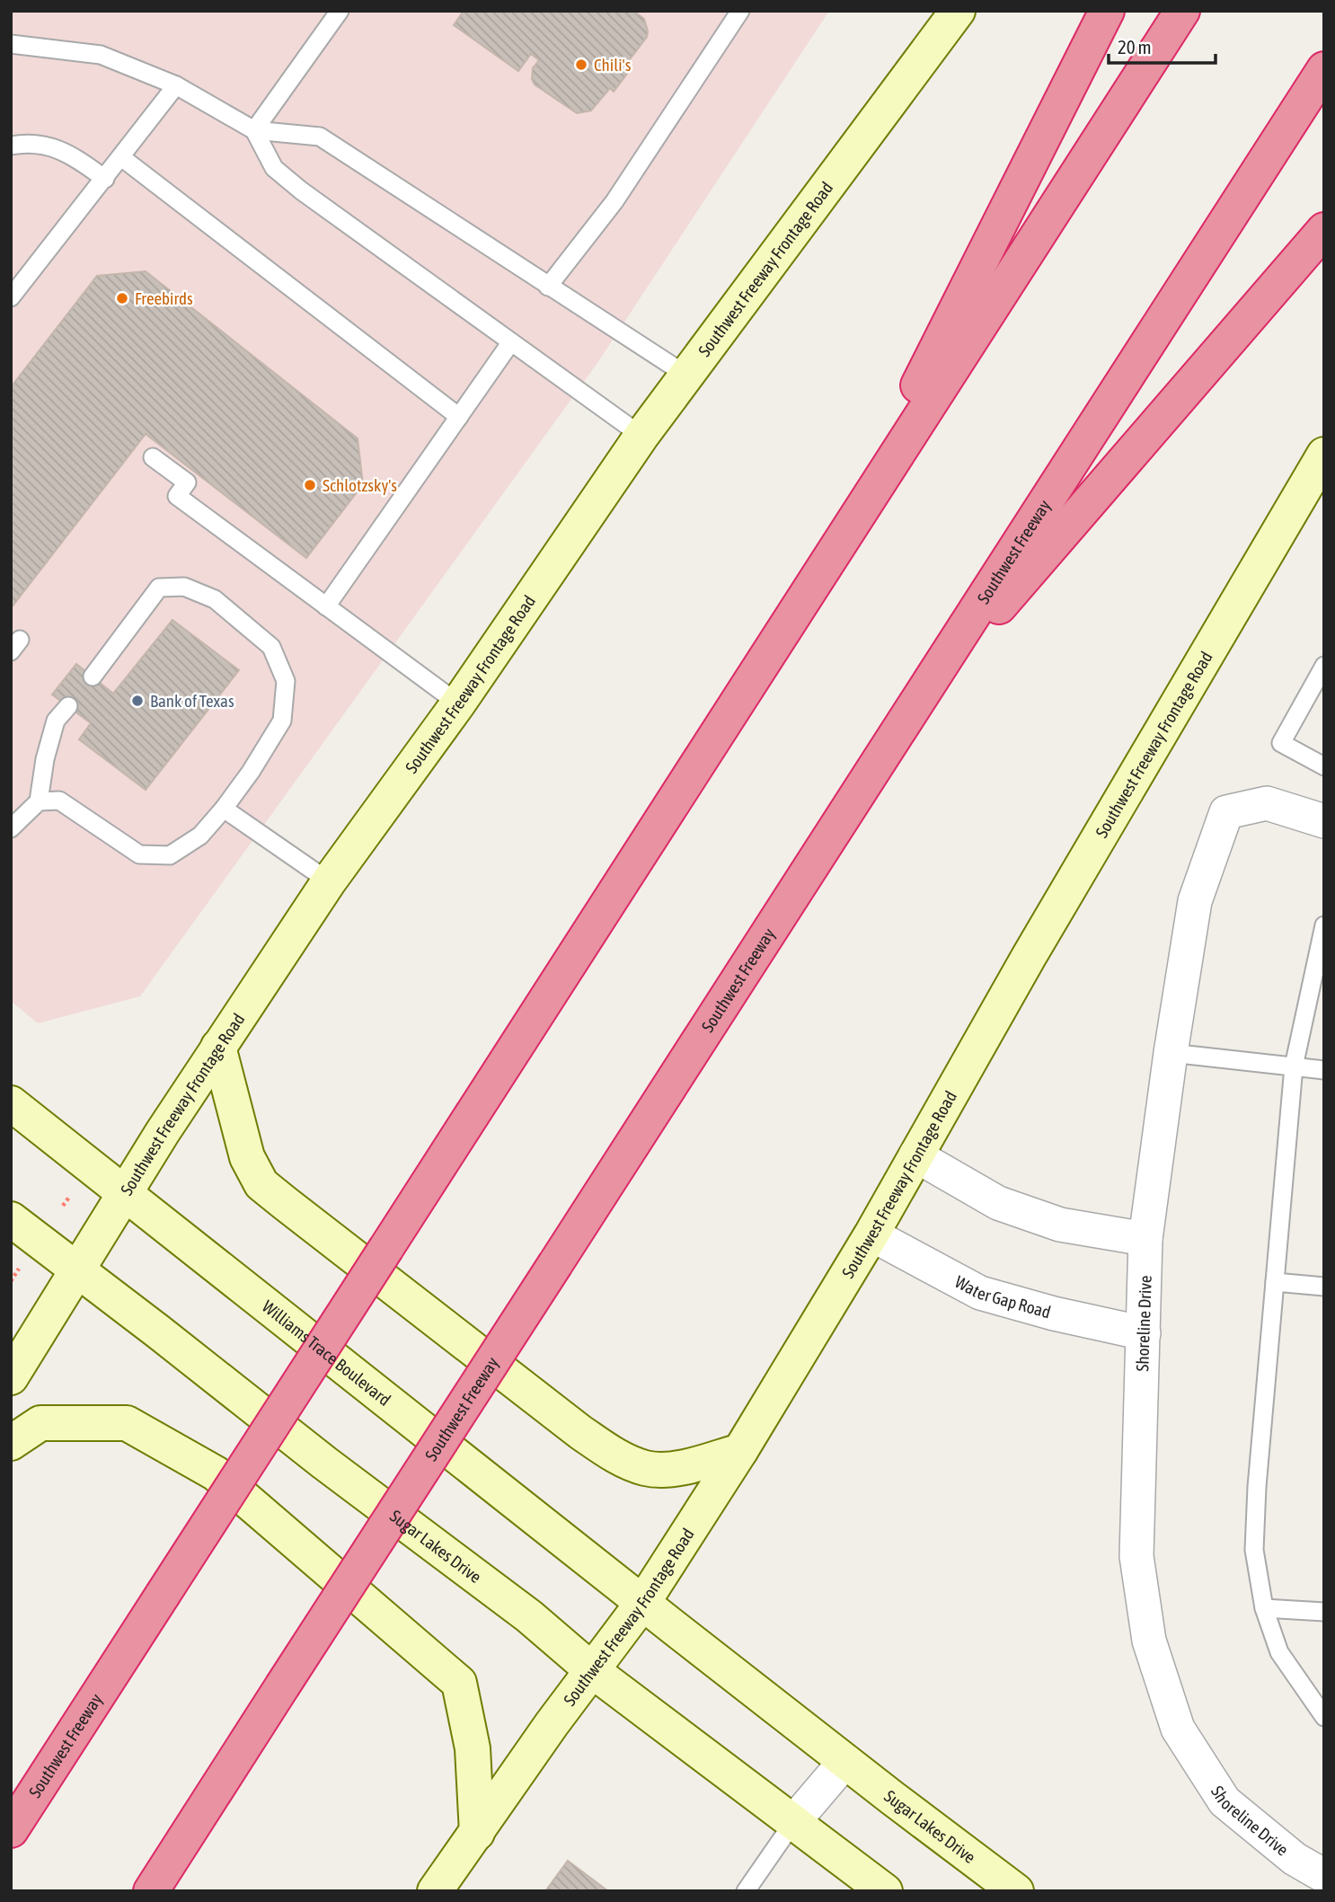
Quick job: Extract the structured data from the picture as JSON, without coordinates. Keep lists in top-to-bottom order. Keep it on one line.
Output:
{"streets":{"highway":["Southwest Freeway"],"main road":["Southwest Freeway Frontage Road","Williams Trace Boulevard","Sugar Lakes Drive"],"street":["Water Gap Road","Shoreline Drive"]},"crossings":[["Southwest Freeway Frontage Road","Water Gap Road"],["Southwest Freeway Frontage Road","Williams Trace Boulevard"],["Southwest Freeway Frontage Road","Sugar Lakes Drive"],["Water Gap Road","Shoreline Drive"],["Williams Trace Boulevard","Sugar Lakes Drive"]],"places":["Chili's","Freebirds","Schlotzsky's","Bank of Texas"],"scale_bar":"20 m"}
